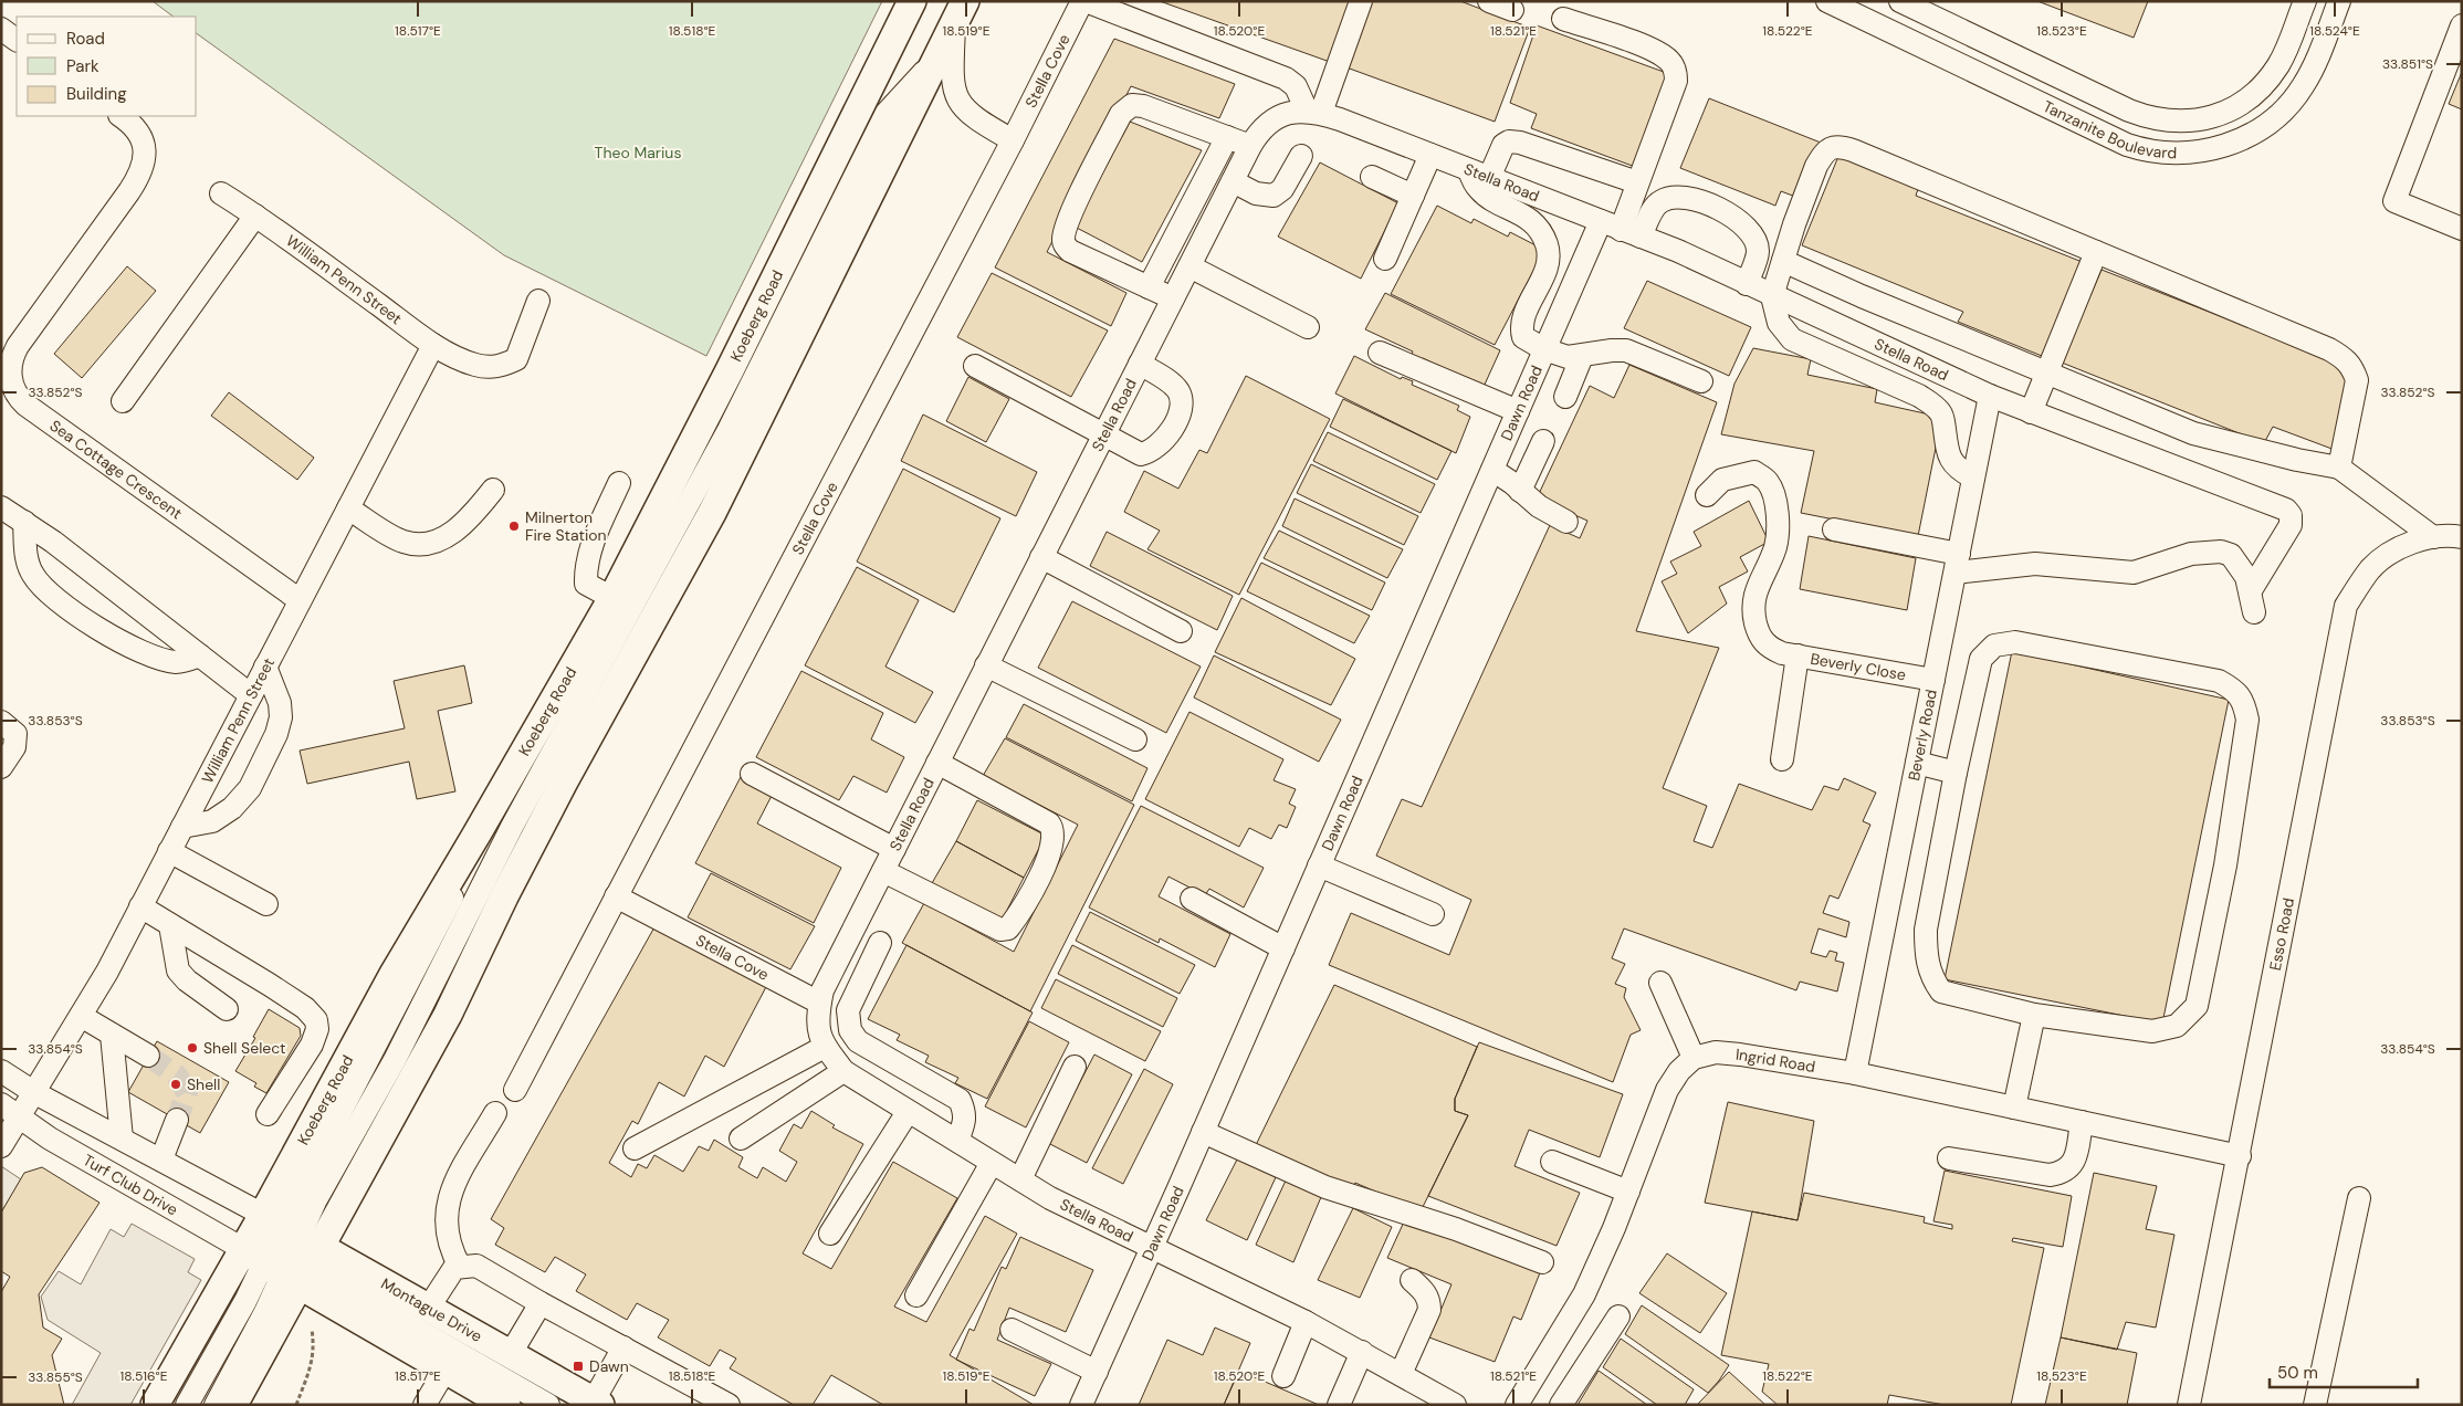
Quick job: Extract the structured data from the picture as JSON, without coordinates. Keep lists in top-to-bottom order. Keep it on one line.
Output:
{"streets":{"main road":["Koeberg Road","Montague Drive"],"street":["Stella Cove","Tanzanite Boulevard","Stella Road","William Penn Street","Dawn Road","Sea Cottage Crescent","Beverly Close","Beverly Road","Esso Road","Ingrid Road","Turf Club Drive"]},"crossings":[["Stella Cove","Stella Road"],["Stella Road","Dawn Road"],["Stella Road","Beverly Road"],["William Penn Street","Sea Cottage Crescent"],["Koeberg Road","Turf Club Drive"],["Koeberg Road","Montague Drive"],["Beverly Close","Beverly Road"],["Beverly Road","Ingrid Road"],["Esso Road","Ingrid Road"],["Turf Club Drive","Montague Drive"]],"parks":["Theo Marius"],"places":{"other":["Milnerton Fire Station","Shell Select","Shell"],"transit":["Dawn"]},"legend":["Road","Park","Building"],"scale_bar":"50 m","coordinates":["18.517°E","18.518°E","18.519°E","18.520°E","18.521°E","18.522°E","18.523°E","18.524°E","33.851°S","33.852°S","33.853°S","33.854°S","18.516°E","33.855°S"]}
